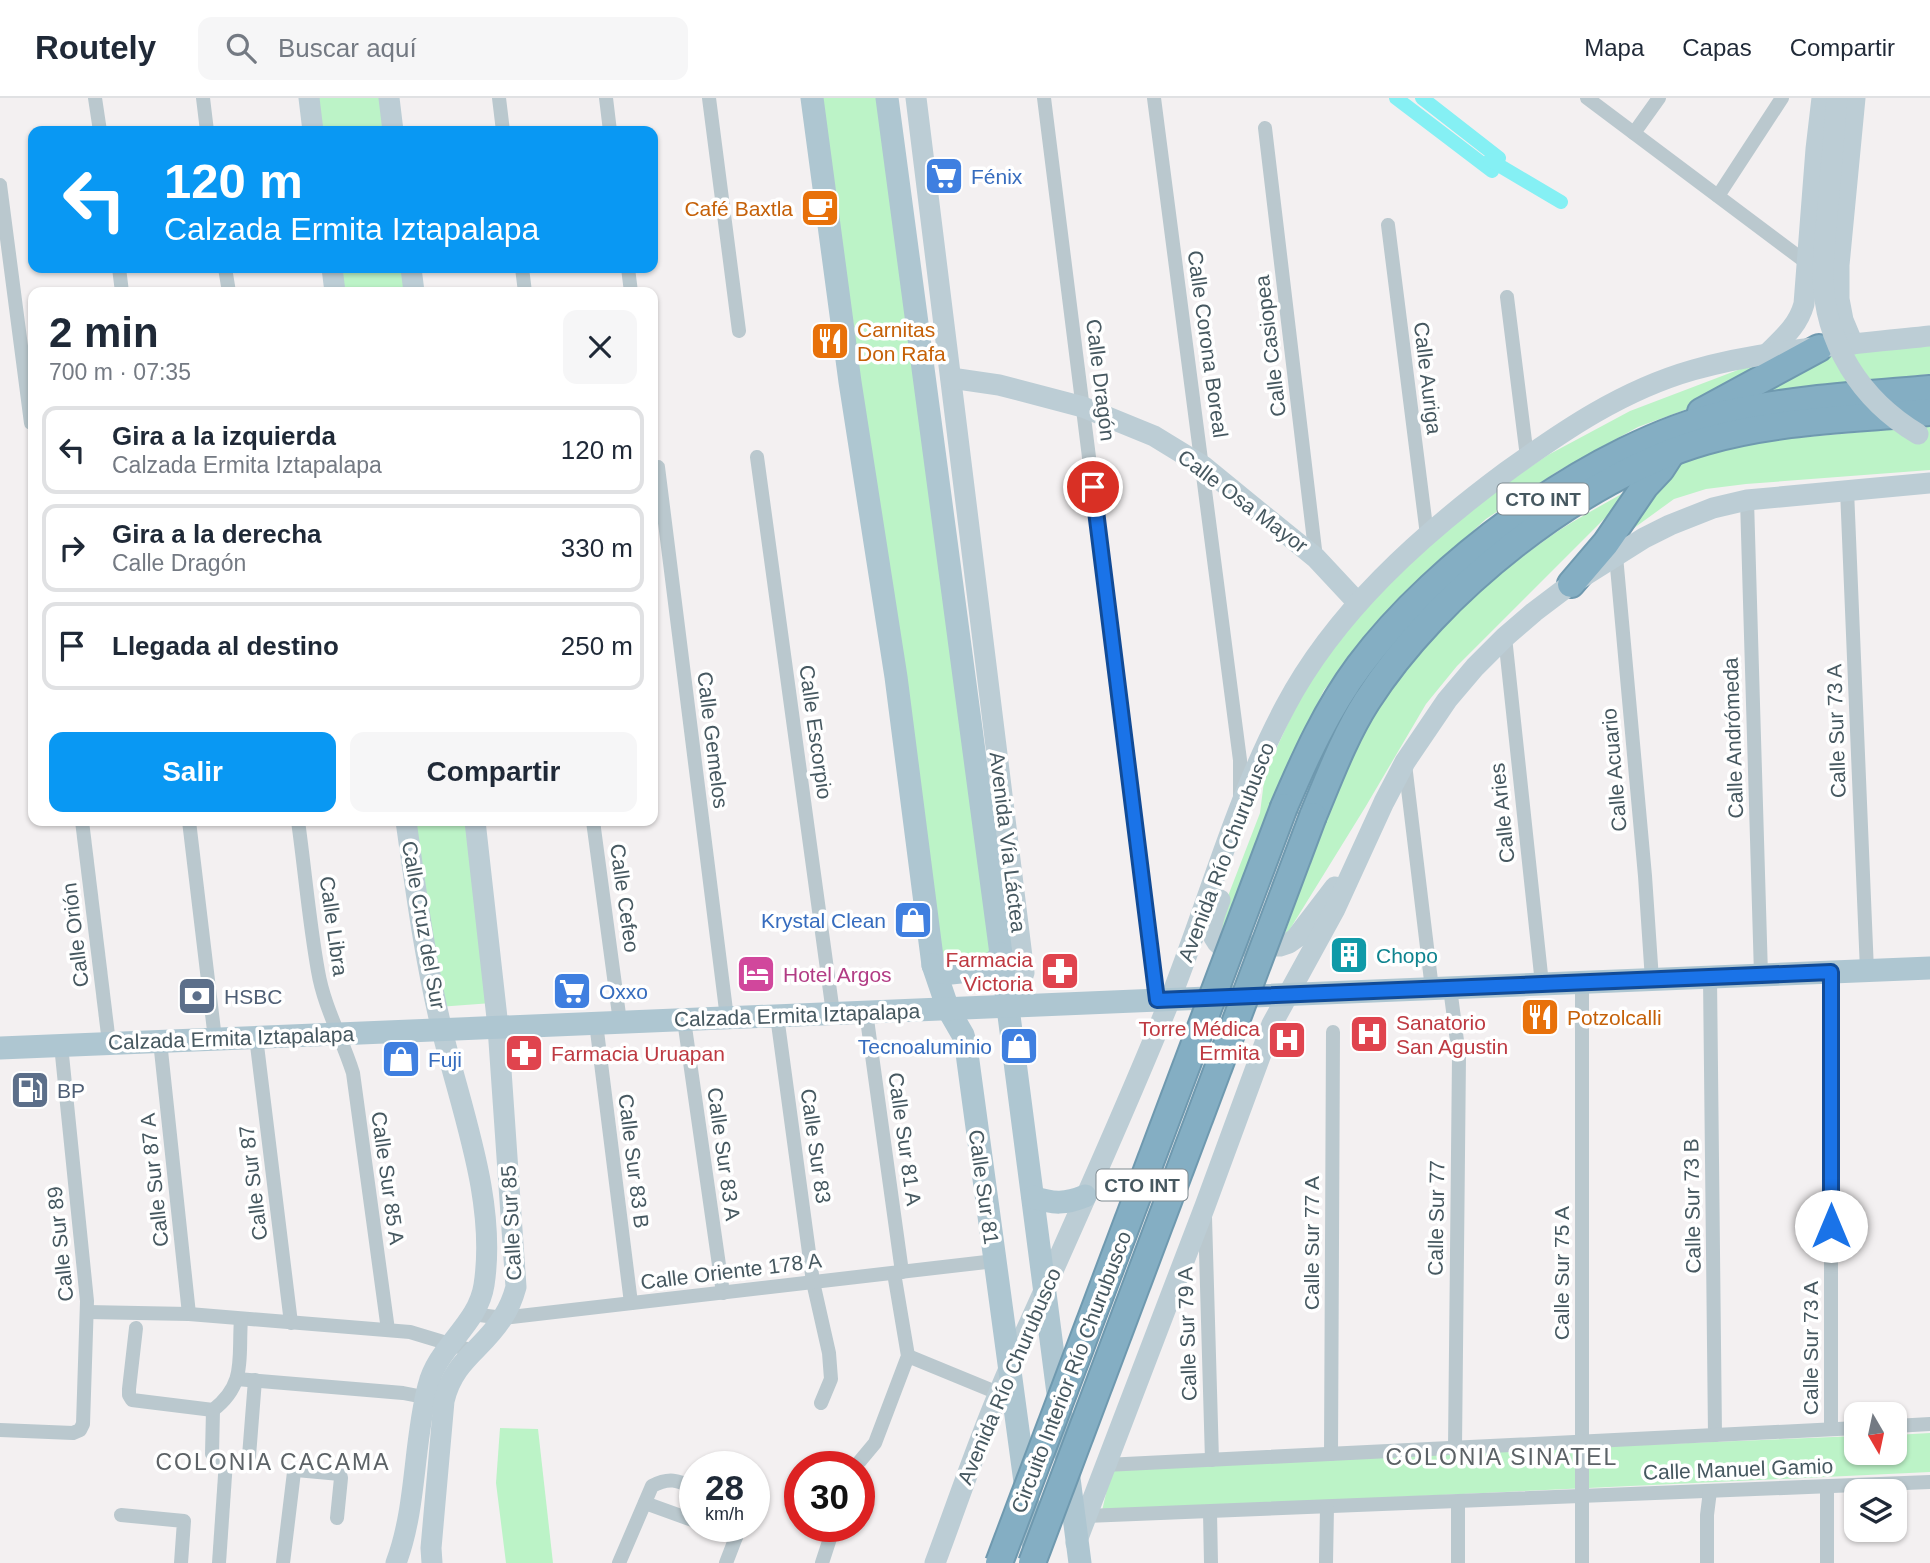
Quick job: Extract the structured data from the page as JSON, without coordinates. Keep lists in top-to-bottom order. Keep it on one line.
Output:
{"streets":{"highway":["CTO INT","Circuito Interior Río Churubusco"],"main road":["Calle Osa Mayor","Avenida Vía Láctea","Avenida Río Churubusco","Calle Cruz del Sur","Calzada Ermita Iztapalapa","Calle Sur 81","Calle Sur 85"],"street":["Calle Corona Boreal","Calle Casiopea","Calle Auriga","Calle Dragón","Calle Sur 73 A","Calle Escorpio","Calle Andrómeda","Calle Gemelos","Calle Acuario","Calle Aries","Calle Cefeo","Calle Libra","Calle Orión","Calle Sur 81 A","Calle Sur 83","Calle Sur 83 A","Calle Sur 83 B","Calle Sur 85 A","Calle Sur 87 A","Calle Sur 87","Calle Sur 73 B","Calle Sur 77","Calle Sur 77 A","Calle Sur 89","Calle Oriente 178 A","Calle Sur 75 A","Calle Sur 79 A","Calle Manuel Gamio"]},"crossings":[["Calle Corona Boreal","Calle Osa Mayor"],["Calle Corona Boreal","Avenida Río Churubusco"],["Calle Casiopea","Calle Osa Mayor"],["Calle Auriga","Avenida Río Churubusco"],["Calle Dragón","Calle Osa Mayor"],["Calle Dragón","Avenida Río Churubusco"],["Calle Dragón","Calzada Ermita Iztapalapa"],["CTO INT","Calle Sur 73 A"],["CTO INT","Calle Andrómeda"],["CTO INT","Calle Acuario"],["CTO INT","Calle Aries"],["CTO INT","Calzada Ermita Iztapalapa"],["CTO INT","Calle Sur 79 A"],["CTO INT","Calle Manuel Gamio"],["Calle Osa Mayor","Avenida Vía Láctea"],["Calle Osa Mayor","Avenida Río Churubusco"],["Calle Sur 73 A","Calzada Ermita Iztapalapa"],["Calle Sur 73 A","Calle Manuel Gamio"],["Calle Escorpio","Calzada Ermita Iztapalapa"],["Calle Andrómeda","Calzada Ermita Iztapalapa"],["Calle Gemelos","Calzada Ermita Iztapalapa"],["Calle Acuario","Calzada Ermita Iztapalapa"],["Calle Aries","Calzada Ermita Iztapalapa"],["Avenida Vía Láctea","Calzada Ermita Iztapalapa"],["Avenida Río Churubusco","Calzada Ermita Iztapalapa"],["Avenida Río Churubusco","Calle Sur 81"],["Calle Cefeo","Calzada Ermita Iztapalapa"],["Calle Cruz del Sur","Calzada Ermita Iztapalapa"],["Calle Cruz del Sur","Calle Sur 85"],["Calle Libra","Calzada Ermita Iztapalapa"],["Calle Libra","Calle Sur 85 A"],["Calle Orión","Calzada Ermita Iztapalapa"],["Calzada Ermita Iztapalapa","Calle Sur 81 A"],["Calzada Ermita Iztapalapa","Calle Sur 83"],["Calzada Ermita Iztapalapa","Calle Sur 83 A"],["Calzada Ermita Iztapalapa","Calle Sur 83 B"],["Calzada Ermita Iztapalapa","Calle Sur 85 A"],["Calzada Ermita Iztapalapa","Calle Sur 87 A"],["Calzada Ermita Iztapalapa","Calle Sur 87"],["Calzada Ermita Iztapalapa","Calle Sur 81"],["Calzada Ermita Iztapalapa","Calle Sur 73 B"],["Calzada Ermita Iztapalapa","Calle Sur 77"],["Calzada Ermita Iztapalapa","Calle Sur 85"],["Calzada Ermita Iztapalapa","Calle Sur 89"],["Calzada Ermita Iztapalapa","Calle Sur 75 A"],["Calle Sur 81 A","Calle Oriente 178 A"],["Calle Sur 83","Calle Oriente 178 A"],["Calle Sur 83 A","Calle Oriente 178 A"],["Calle Sur 83 B","Calle Oriente 178 A"],["Calle Sur 81","Calle Oriente 178 A"],["Calle Sur 81","Circuito Interior Río Churubusco"],["Calle Sur 73 B","Calle Manuel Gamio"],["Calle Sur 77","Calle Manuel Gamio"],["Calle Sur 85","Calle Oriente 178 A"],["Calle Sur 77 A","Calle Manuel Gamio"],["Calle Sur 75 A","Calle Manuel Gamio"],["Calle Sur 79 A","Calle Manuel Gamio"]],"districts":["COLONIA SINATEL","COLONIA CACAMA"],"places":{"supermarket":["Fénix","Oxxo"],"cafe":["Café Baxtla"],"restaurant":["Carnitas Don Rafa","Potzolcalli"],"shop":["Krystal Clean","Tecnoaluminio","Fuji"],"building":["Chopo"],"pharmacy":["Farmacia Victoria","Farmacia Uruapan"],"hotel":["Hotel Argos"],"bank":["HSBC"],"hospital":["Sanatorio San Agustin","Torre Médica Ermita"],"fuel station":["BP"]},"north":"bottom","page":{"header":"Routely","search":"Buscar aquí","nav":["Mapa","Capas","Compartir"],"turn":["120 m","Calzada Ermita Iztapalapa"],"heading":["2 min","700 m · 07:35"],"list":[{"name":"Gira a la izquierda","note":"Calzada Ermita Iztapalapa","value":"120 m"},{"name":"Gira a la derecha","note":"Calle Dragón","value":"330 m"},{"name":"Llegada al destino","value":"250 m"}],"buttons":["Salir","Compartir"],"speed":"28 km/h","limit":"30"}}
